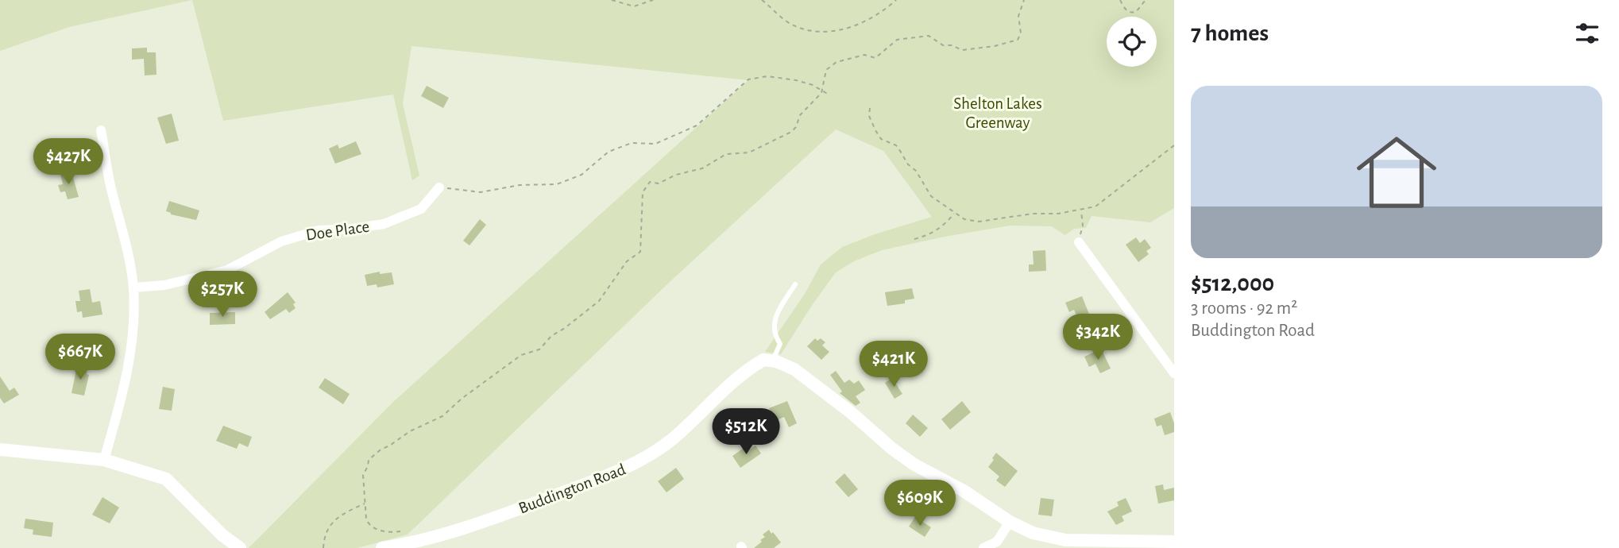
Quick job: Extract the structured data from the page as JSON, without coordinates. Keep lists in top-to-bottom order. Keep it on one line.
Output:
{"streets":{"street":["Doe Place","Buddington Road"]},"parks":["Shelton Lakes Greenway"],"page":{"heading":"7 homes","list":[{"name":"$512,000","note":"3 rooms · 92 m² · Buddington Road"}],"price":["$427K","$257K","$342K","$667K","$421K","$512K","$609K"]}}
